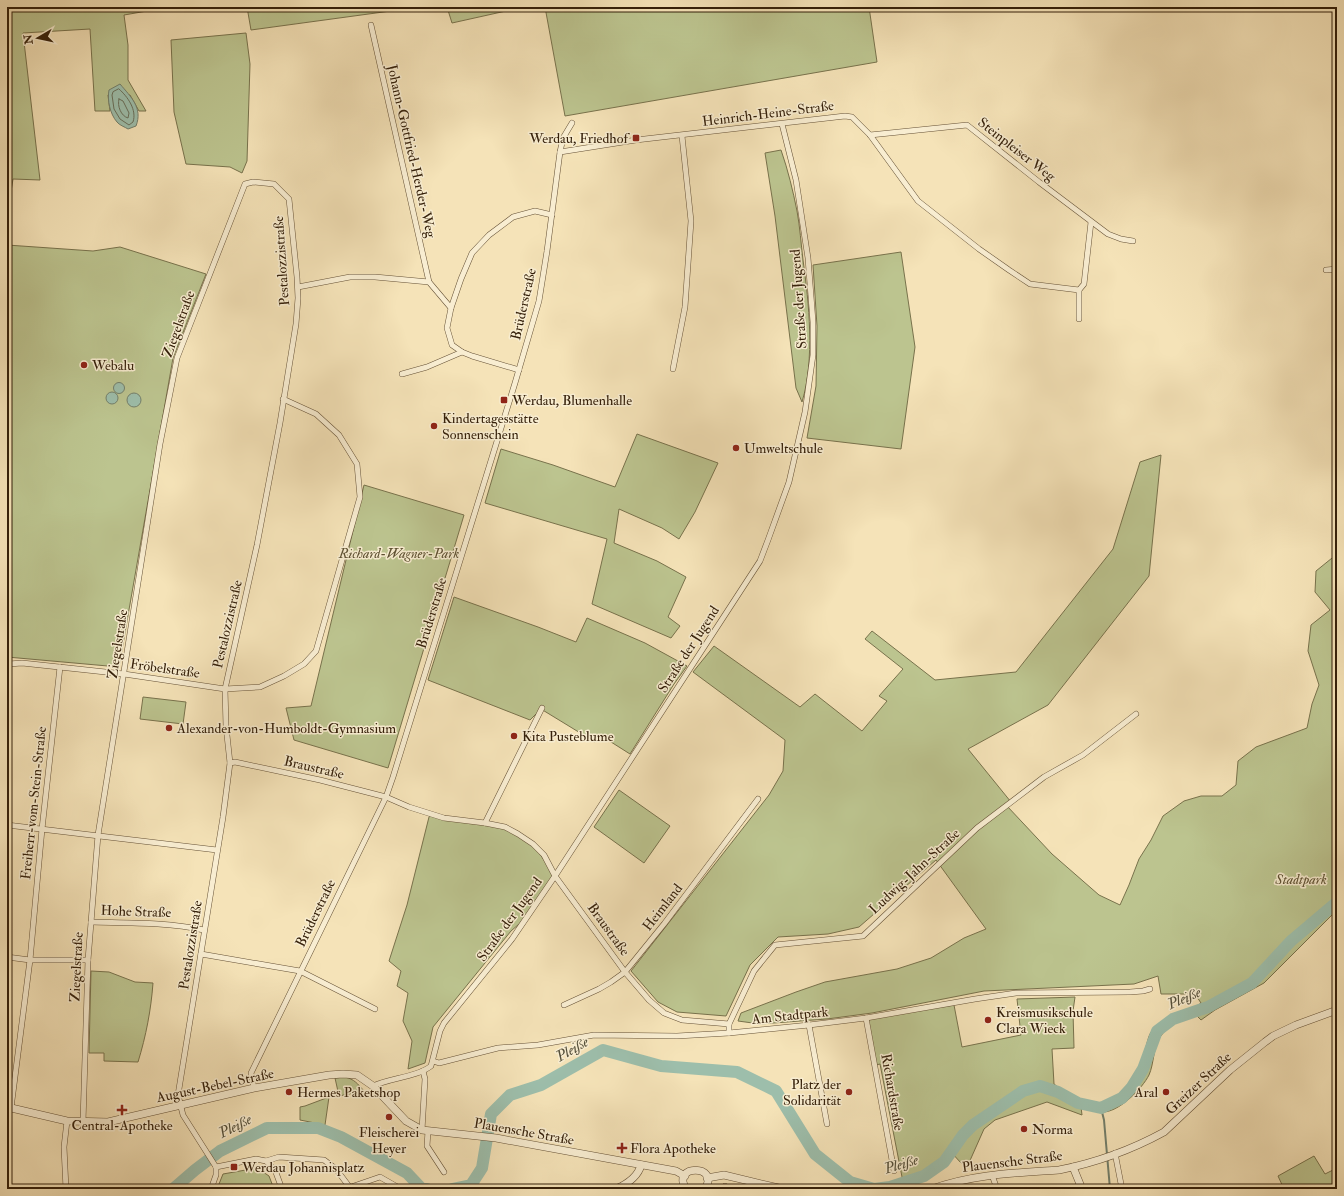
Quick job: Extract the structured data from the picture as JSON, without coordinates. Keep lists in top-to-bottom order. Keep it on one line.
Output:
{"streets":{"street":["Heinrich-Heine-Straße","Steinpleiser Weg","Johann-Gottfried-Herder-Weg","Pestalozzistraße","Straße der Jugend","Brüderstraße","Ziegelstraße","Fröbelstraße","Braustraße","Freiherr-vom-Stein-Straße","Ludwig-Jahn-Straße","Heimland","Hohe Straße","Am Stadtpark","Greizer Straße","August-Bebel-Straße","Richardstraße","Plauensche Straße"]},"crossings":[["Heinrich-Heine-Straße","Steinpleiser Weg"],["Heinrich-Heine-Straße","Straße der Jugend"],["Heinrich-Heine-Straße","Brüderstraße"],["Pestalozzistraße","Ziegelstraße"],["Pestalozzistraße","Fröbelstraße"],["Pestalozzistraße","Braustraße"],["Pestalozzistraße","Hohe Straße"],["Pestalozzistraße","August-Bebel-Straße"],["Straße der Jugend","Braustraße"],["Straße der Jugend","Am Stadtpark"],["Brüderstraße","Braustraße"],["Brüderstraße","August-Bebel-Straße"],["Ziegelstraße","Fröbelstraße"],["Ziegelstraße","Hohe Straße"],["Ziegelstraße","August-Bebel-Straße"],["Fröbelstraße","Freiherr-vom-Stein-Straße"],["Braustraße","Ludwig-Jahn-Straße"],["Braustraße","Heimland"],["Freiherr-vom-Stein-Straße","August-Bebel-Straße"],["Ludwig-Jahn-Straße","Am Stadtpark"],["Am Stadtpark","Richardstraße"],["Greizer Straße","Plauensche Straße"],["August-Bebel-Straße","Plauensche Straße"]],"water":["Pleiße"],"parks":["Richard-Wagner-Park","Stadtpark"],"places":{"transit":["Werdau, Friedhof","Werdau, Blumenhalle","Werdau Johannisplatz"],"other":["Webalu","Kindertagesstätte Sonnenschein","Umweltschule","Alexander-von-Humboldt-Gymnasium","Kita Pusteblume","Kreismusikschule Clara Wieck","Hermes Paketshop","Platz der Solidarität","Aral","Fleischerei Heyer","Norma"],"health":["Central-Apotheke","Flora Apotheke"]},"north":"left"}
